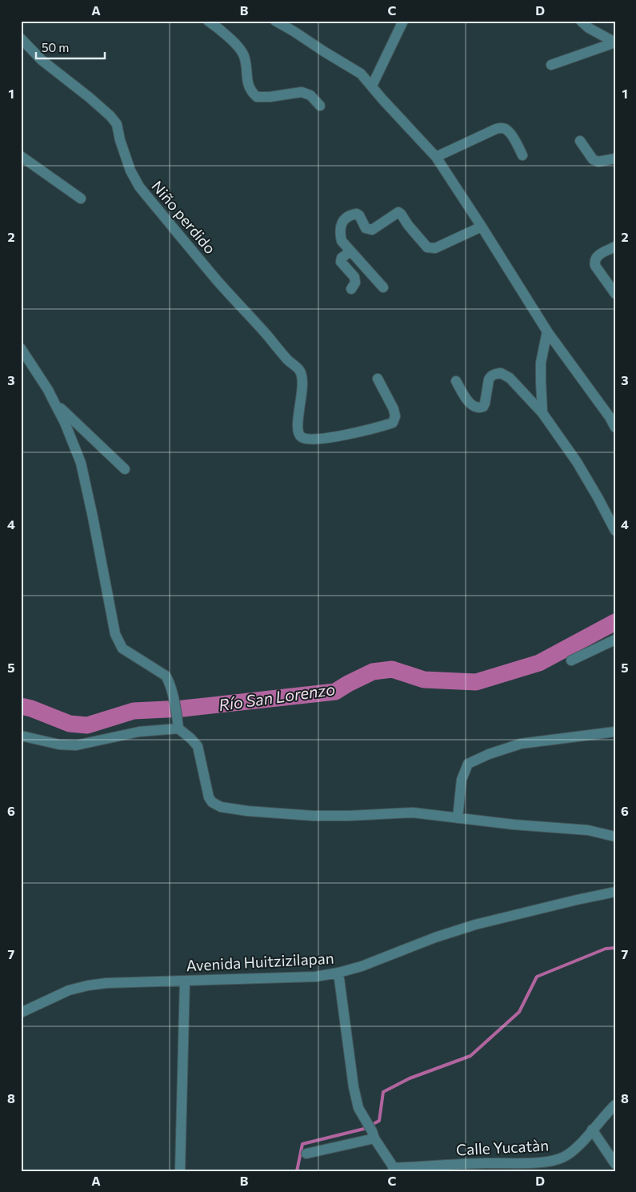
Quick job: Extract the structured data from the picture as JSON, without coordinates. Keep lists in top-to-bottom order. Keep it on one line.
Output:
{"streets":{"street":["Niño perdido","Avenida Huitzizilapan","Calle Yucatàn"]},"water":["Río San Lorenzo"],"scale_bar":"50 m","grid":{"columns":["A","B","C","D"],"rows":["1","2","3","4","5","6","7","8"]}}
